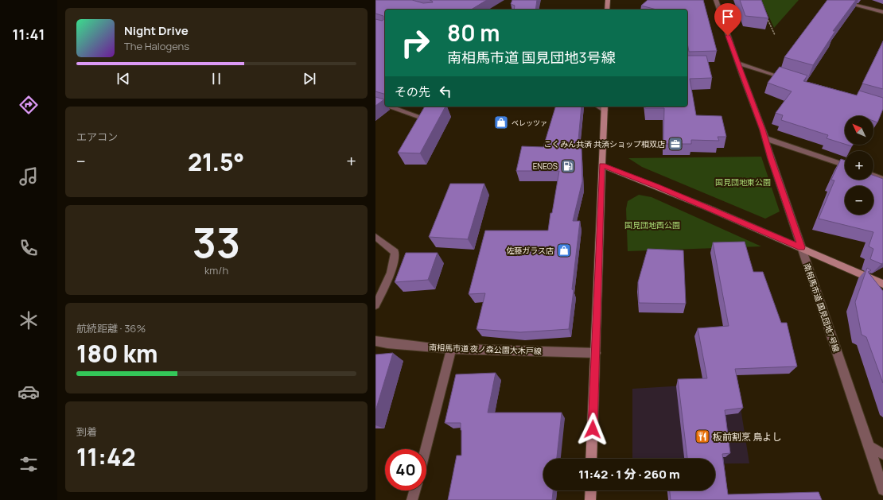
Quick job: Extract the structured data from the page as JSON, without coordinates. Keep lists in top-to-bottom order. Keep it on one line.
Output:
{"streets":{"street":["南相馬市道 国見団地7号線","南相馬市道 夜ノ森公園大木戸線"]},"parks":["国見団地東公園","国見団地西公園"],"places":{"shop":["ベレッツァ","佐藤ガラス店"],"office":["こくみん共済 共済ショップ相双店"],"fuel station":["ENEOS"],"restaurant":["板前割烹 鳥よし"]},"north":"top left","page":{"tabs":"11:41","turn":["80 m","南相馬市道 国見団地3号線"],"song":["Night Drive","The Halogens"],"then":"その先","tile":["エアコン",["33","km/h"],["航続距離 · 36%","180 km"],["到着","11:42"]],"map_buttons":["+","−"],"heat":["−","21.5°","+"],"limit":"40","trip":"11:42 · 1 分 · 260 m"}}
